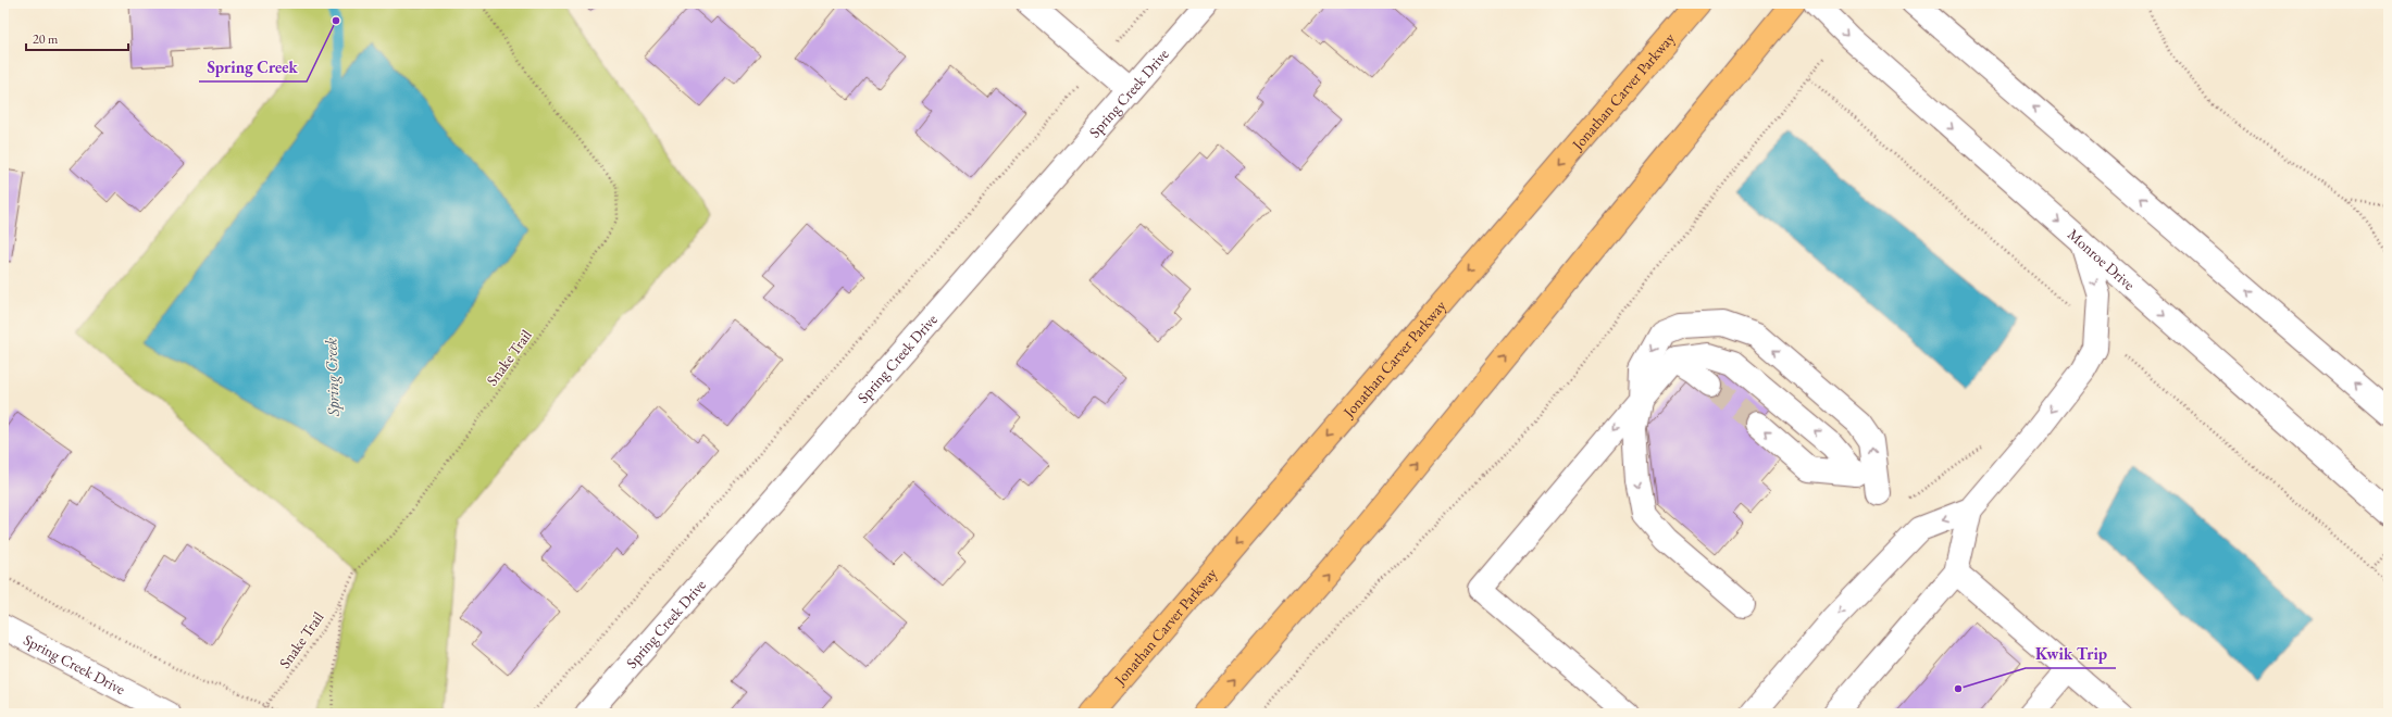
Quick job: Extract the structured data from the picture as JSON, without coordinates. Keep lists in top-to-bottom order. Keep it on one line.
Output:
{"streets":{"main road":["Jonathan Carver Parkway"],"street":["Spring Creek Drive","Monroe Drive"],"path":["Snake Trail"]},"water":["Spring Creek"],"places":["Spring Creek","Kwik Trip"],"scale_bar":"20 m"}
